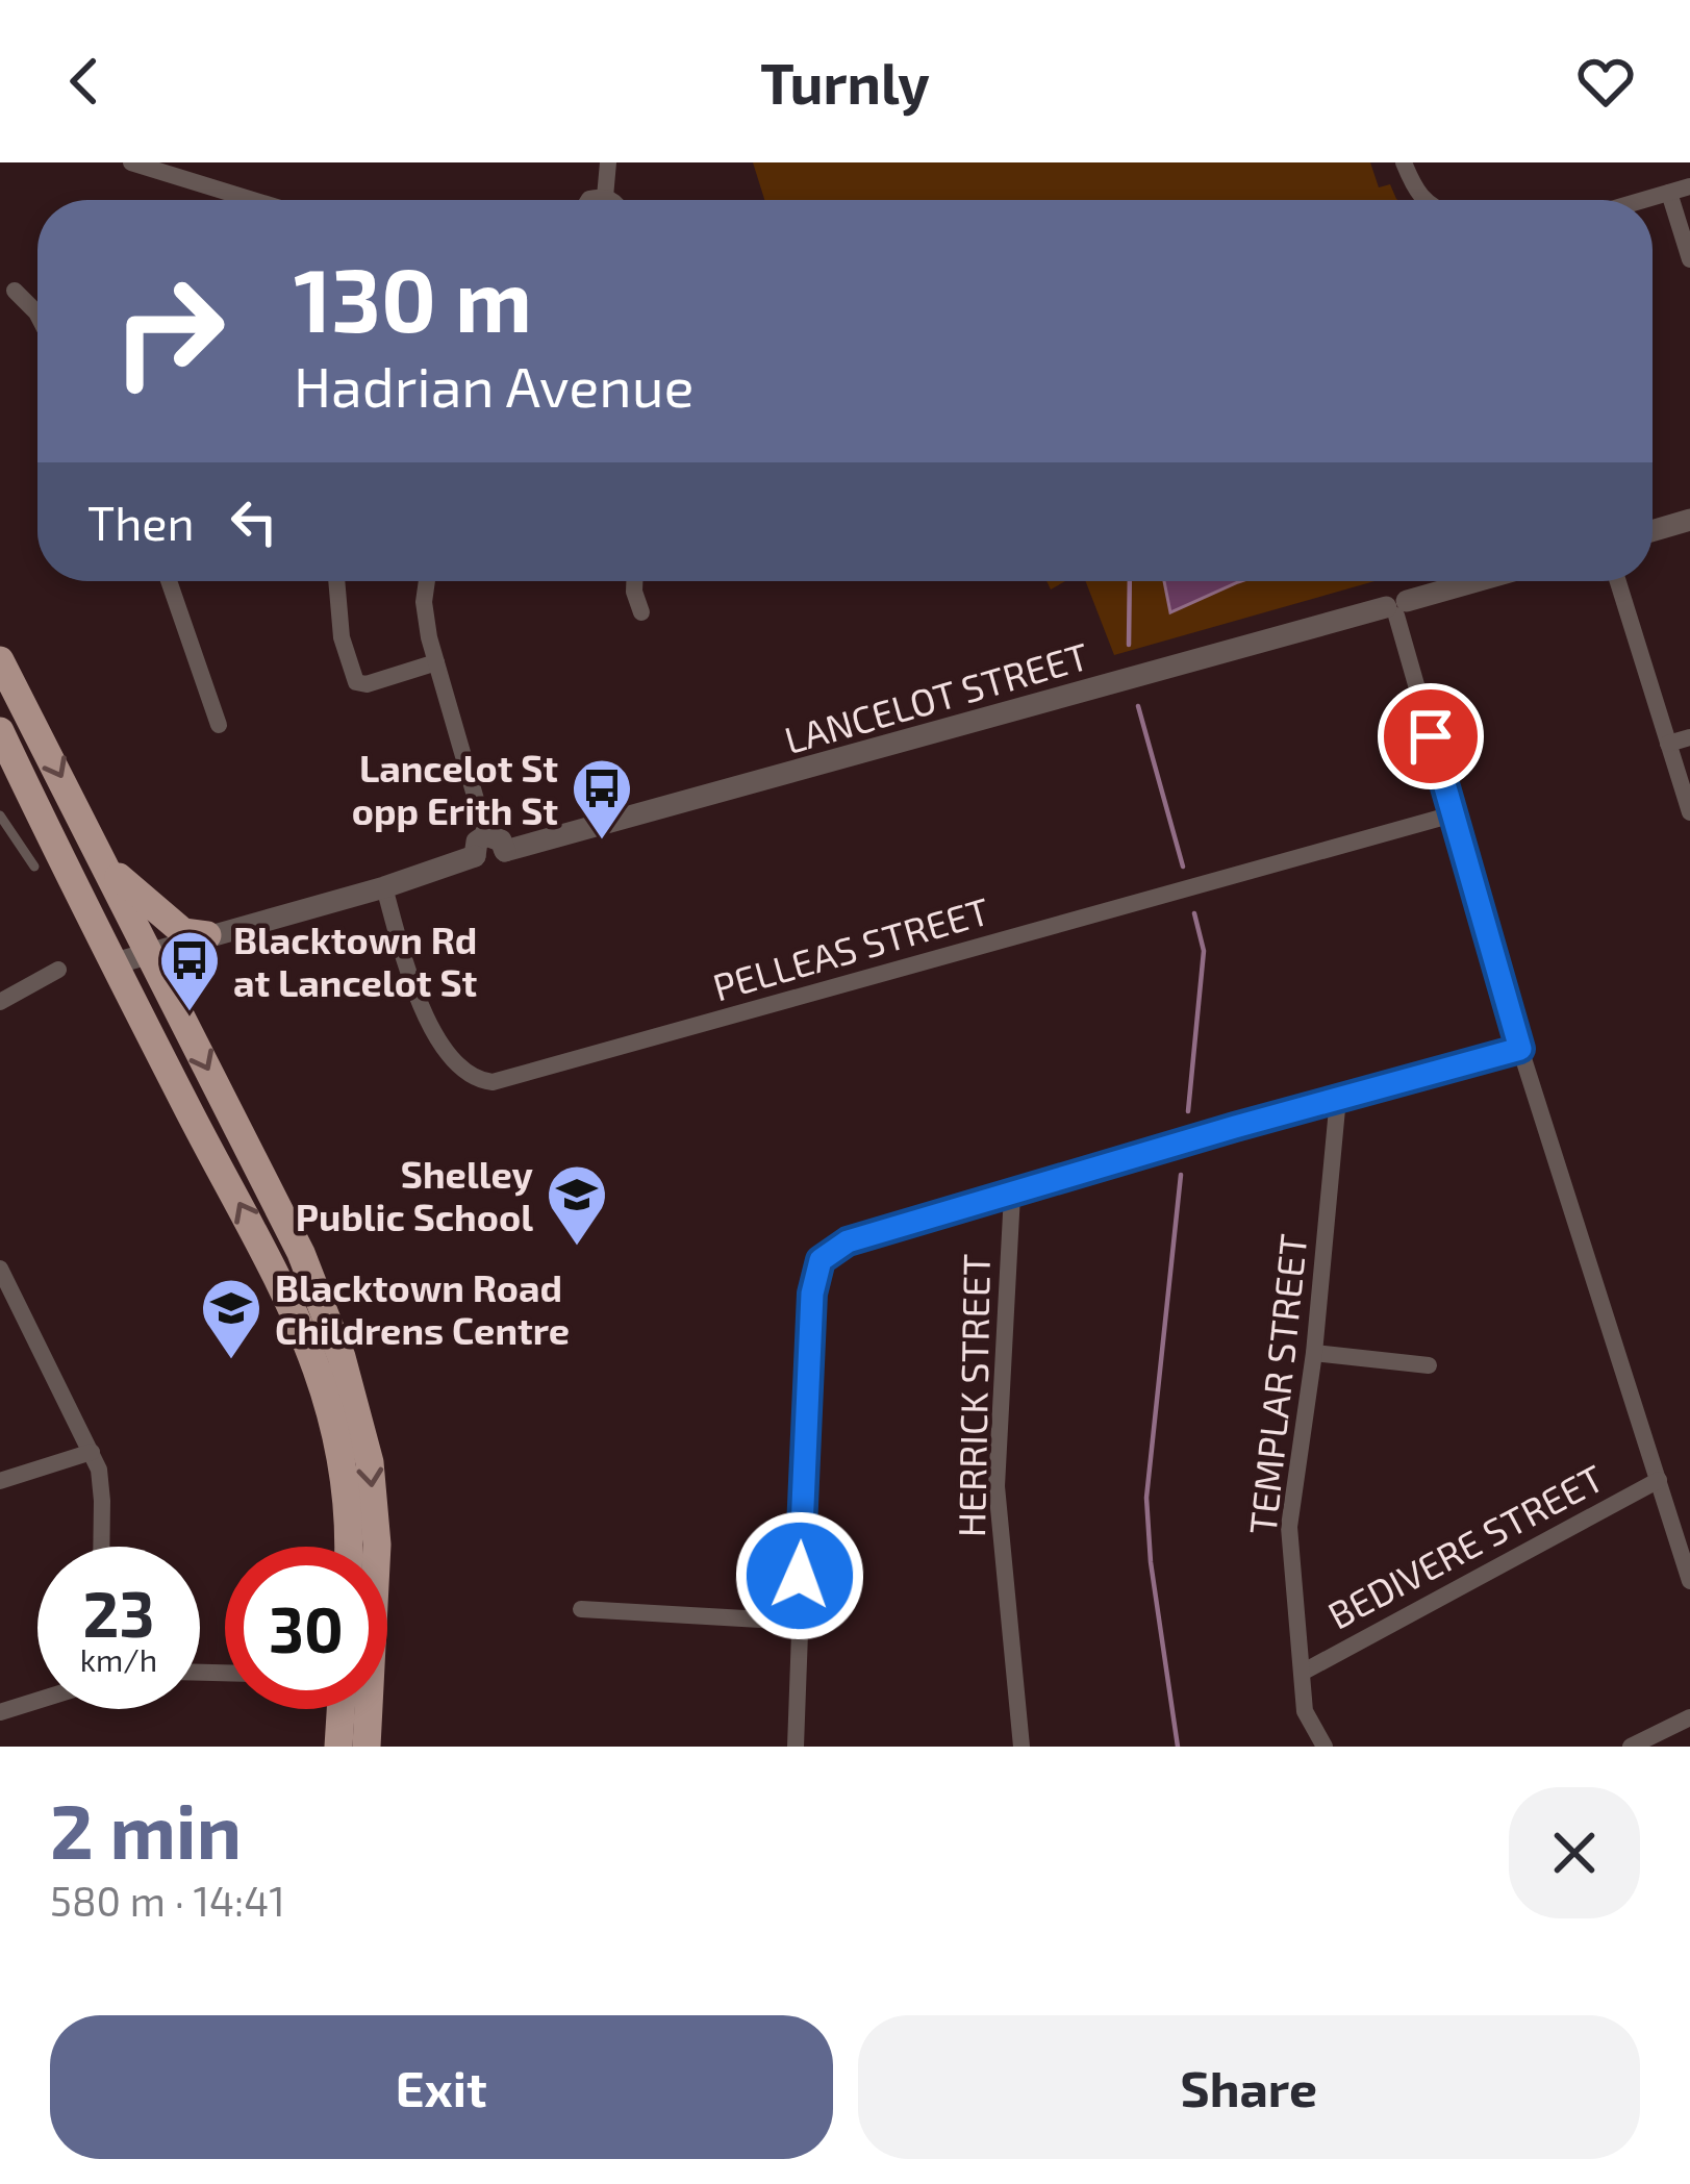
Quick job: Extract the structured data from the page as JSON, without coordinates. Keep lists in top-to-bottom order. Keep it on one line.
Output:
{"streets":{"street":["LANCELOT STREET","PELLEAS STREET","TEMPLAR STREET","HERRICK STREET","BEDIVERE STREET"]},"crossings":[["LANCELOT STREET","PELLEAS STREET"],["TEMPLAR STREET","BEDIVERE STREET"]],"places":{"bus stop":["Lancelot St opp Erith St","Blacktown Rd at Lancelot St"],"school or university":["Shelley Public School","Blacktown Road Childrens Centre"]},"page":{"header":"Turnly","turn":["130 m","Hadrian Avenue"],"then":"Then","speed":"23 km/h","limit":"30","heading":["2 min","580 m · 14:41"],"buttons":["Exit","Share"]}}
